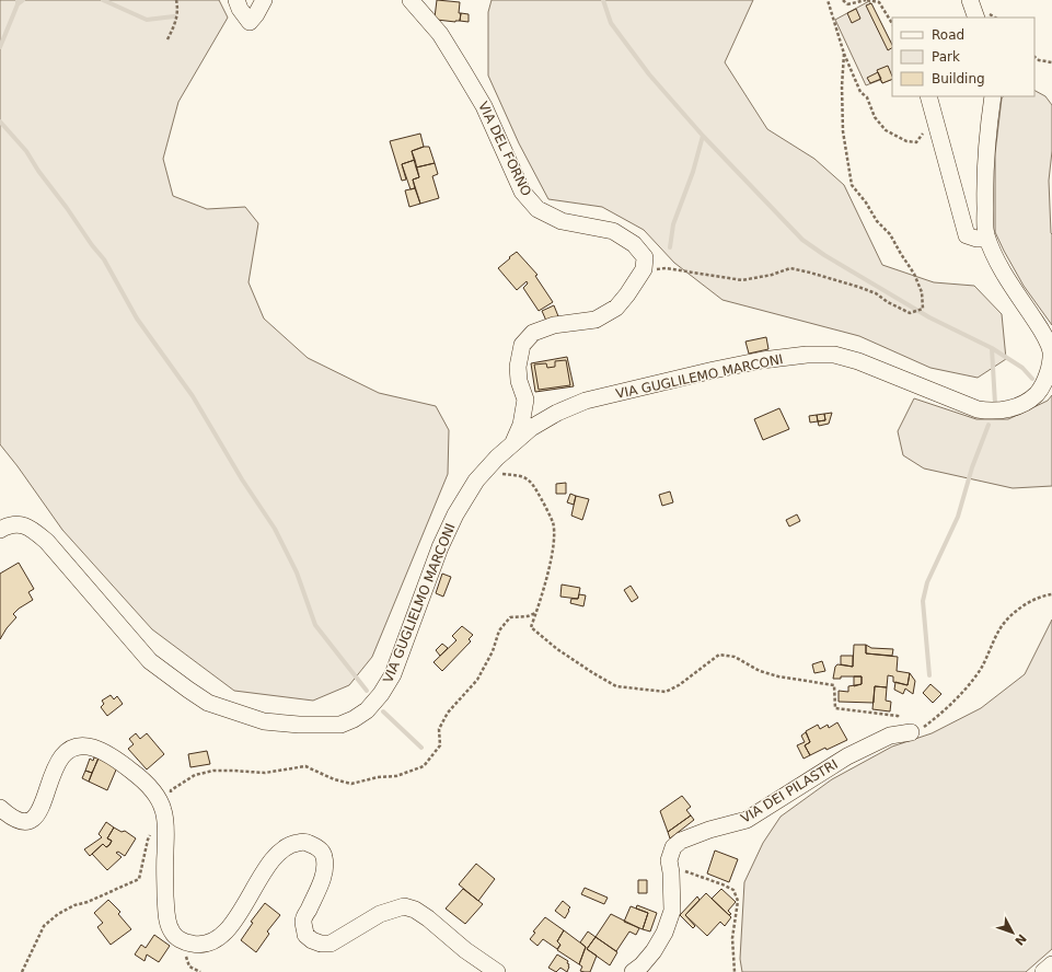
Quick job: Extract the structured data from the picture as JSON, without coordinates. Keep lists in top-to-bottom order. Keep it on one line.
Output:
{"streets":{"street":["VIA DEL FORNO","VIA GUGLILEMO MARCONI","VIA GUGLIELMO MARCONI","VIA DEI PILASTRI"]},"crossings":[["VIA GUGLILEMO MARCONI","VIA GUGLIELMO MARCONI"]],"legend":["Road","Park","Building"],"north":"bottom right"}
